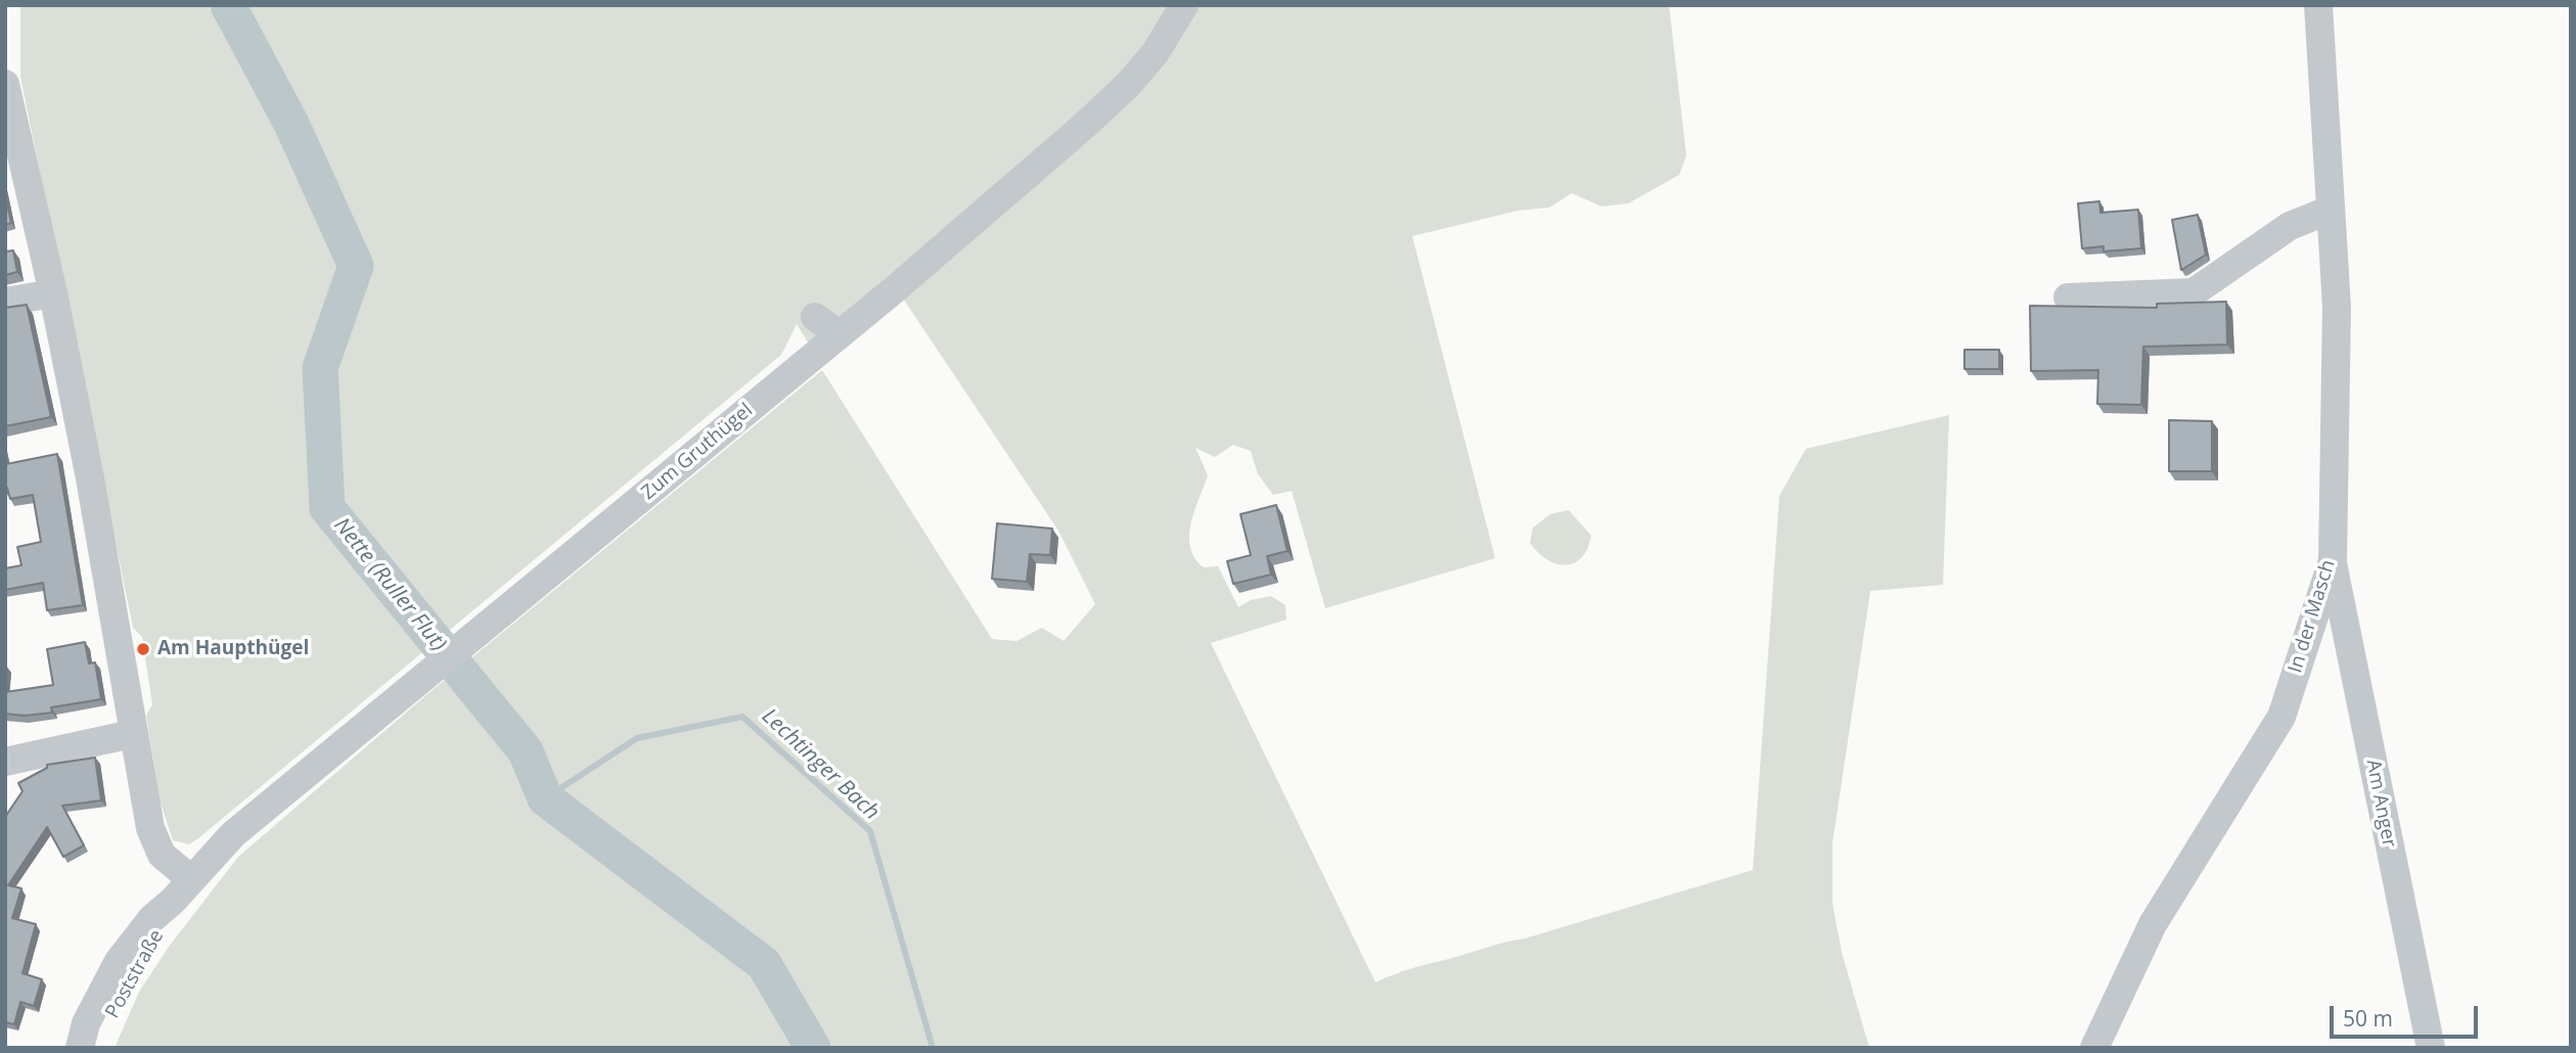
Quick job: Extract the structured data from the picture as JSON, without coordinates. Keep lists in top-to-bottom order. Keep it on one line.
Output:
{"streets":{"street":["Zum Gruthügel","In der Masch","Am Anger","Poststraße"]},"crossings":[["Zum Gruthügel","Poststraße"],["In der Masch","Am Anger"]],"water":["Nette (Ruller Flut)","Lechtinger Bach"],"places":["Am Haupthügel"],"scale_bar":"50 m"}
